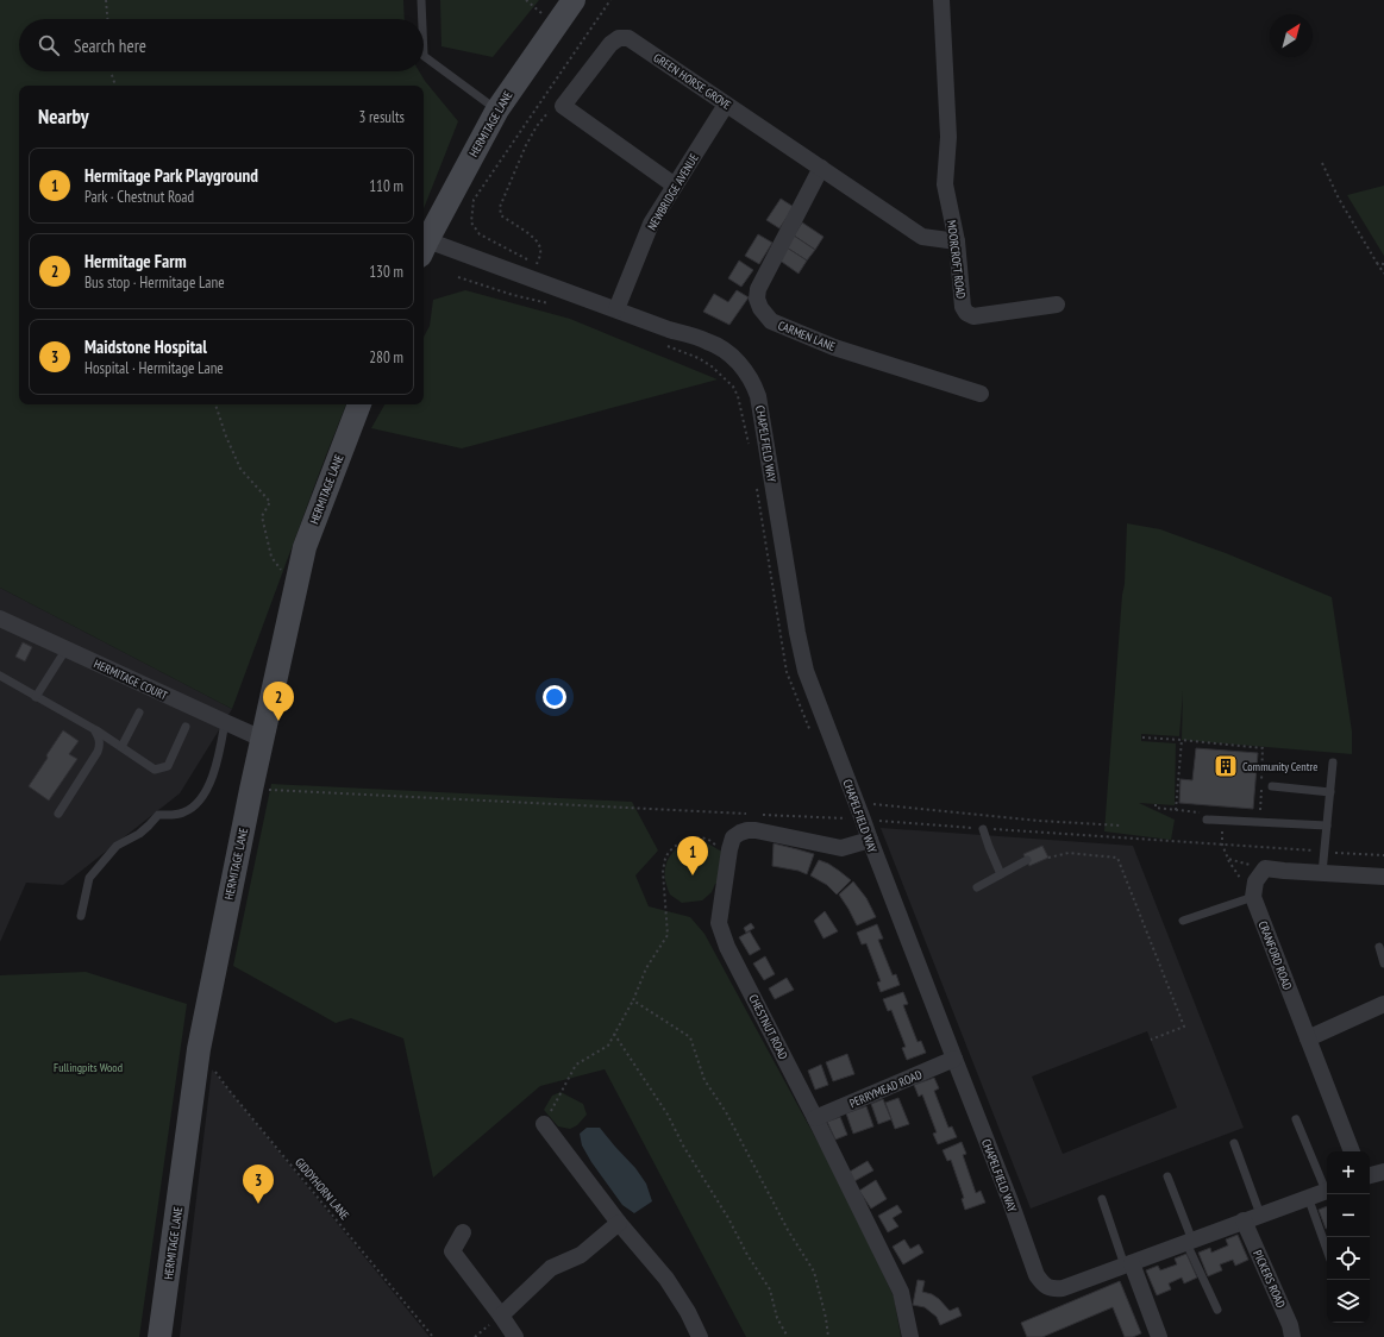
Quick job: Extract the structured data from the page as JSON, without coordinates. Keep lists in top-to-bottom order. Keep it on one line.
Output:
{"streets":{"main road":["HERMITAGE LANE"],"street":["GREEN HORSE GROVE","NEWBRIDGE AVENUE","MOORCROFT ROAD","CARMEN LANE","CHAPELFIELD WAY","HERMITAGE COURT","CRANFORD ROAD","CHESTNUT ROAD","PERRYMEAD ROAD","PICKERS ROAD"],"path":["GIDDYHORN LANE"]},"crossings":[["GREEN HORSE GROVE","NEWBRIDGE AVENUE"],["GREEN HORSE GROVE","MOORCROFT ROAD"],["GREEN HORSE GROVE","CARMEN LANE"],["HERMITAGE LANE","CHAPELFIELD WAY"],["HERMITAGE LANE","HERMITAGE COURT"],["HERMITAGE LANE","GIDDYHORN LANE"],["NEWBRIDGE AVENUE","CHAPELFIELD WAY"],["CHAPELFIELD WAY","CHESTNUT ROAD"],["CHAPELFIELD WAY","PERRYMEAD ROAD"],["CHAPELFIELD WAY","PICKERS ROAD"],["CHESTNUT ROAD","PERRYMEAD ROAD"]],"parks":["Fullingpits Wood"],"places":{"building":["Community Centre"]},"north":"top right","page":{"search":"Search here","heading":["Nearby","3 results"],"list":[{"mark":"1","name":"Hermitage Park Playground","note":"Park · Chestnut Road","value":"110 m"},{"mark":"2","name":"Hermitage Farm","note":"Bus stop · Hermitage Lane","value":"130 m"},{"mark":"3","name":"Maidstone Hospital","note":"Hospital · Hermitage Lane","value":"280 m"}],"pins":["2","1","3"],"map_buttons":["+","−"]}}
